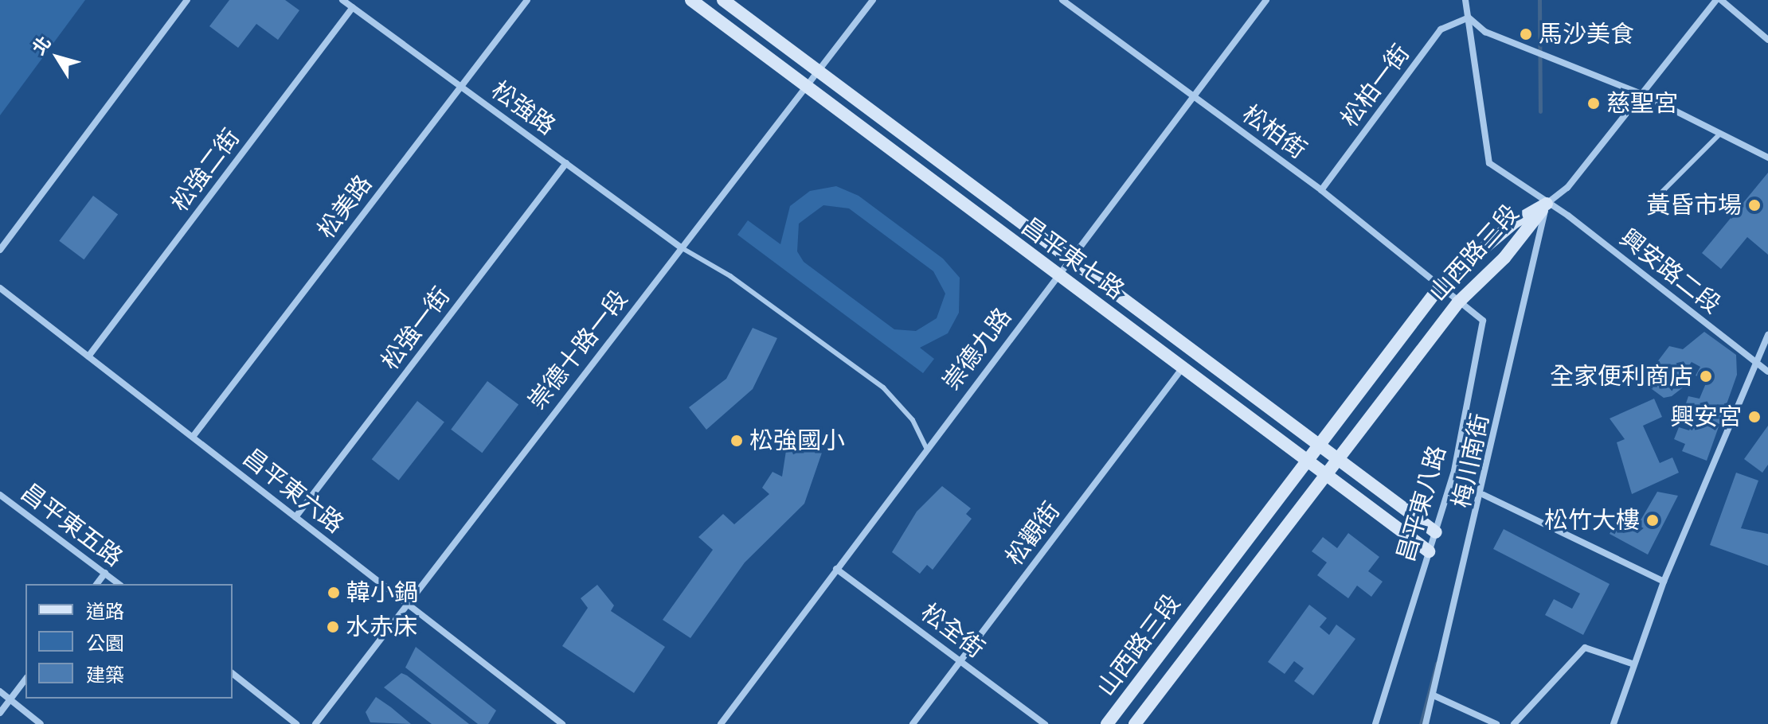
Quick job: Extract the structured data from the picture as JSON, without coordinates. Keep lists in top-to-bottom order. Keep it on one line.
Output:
{"streets":{"street":["松柏一街","松強路","松柏街","松強二街","松美路","山西路三段","昌平東七路","興安路二段","松強一街","崇德九路","崇德十路一段","梅川南街","昌平東六路","昌平東八路","昌平東五路","松觀街","松全街"]},"crossings":[["松柏一街","松柏街"],["松強路","松強二街"],["松強路","松美路"],["松強路","松強一街"],["松強路","崇德十路一段"],["松柏街","山西路三段"],["松柏街","崇德九路"],["松柏街","昌平東八路"],["松強二街","昌平東六路"],["松美路","昌平東六路"],["山西路三段","昌平東七路"],["山西路三段","興安路二段"],["山西路三段","梅川南街"],["山西路三段","昌平東八路"],["昌平東七路","崇德九路"],["昌平東七路","崇德十路一段"],["昌平東七路","昌平東八路"],["昌平東七路","松觀街"],["興安路二段","梅川南街"],["松強一街","昌平東六路"],["崇德九路","松全街"],["崇德十路一段","昌平東六路"],["松觀街","松全街"]],"places":["馬沙美食","慈聖宮","黃昏市場","全家便利商店","興安宮","松強國小","松竹大樓","韓小鍋","水赤床"],"legend":["道路","公園","建築"],"north":"top left"}
